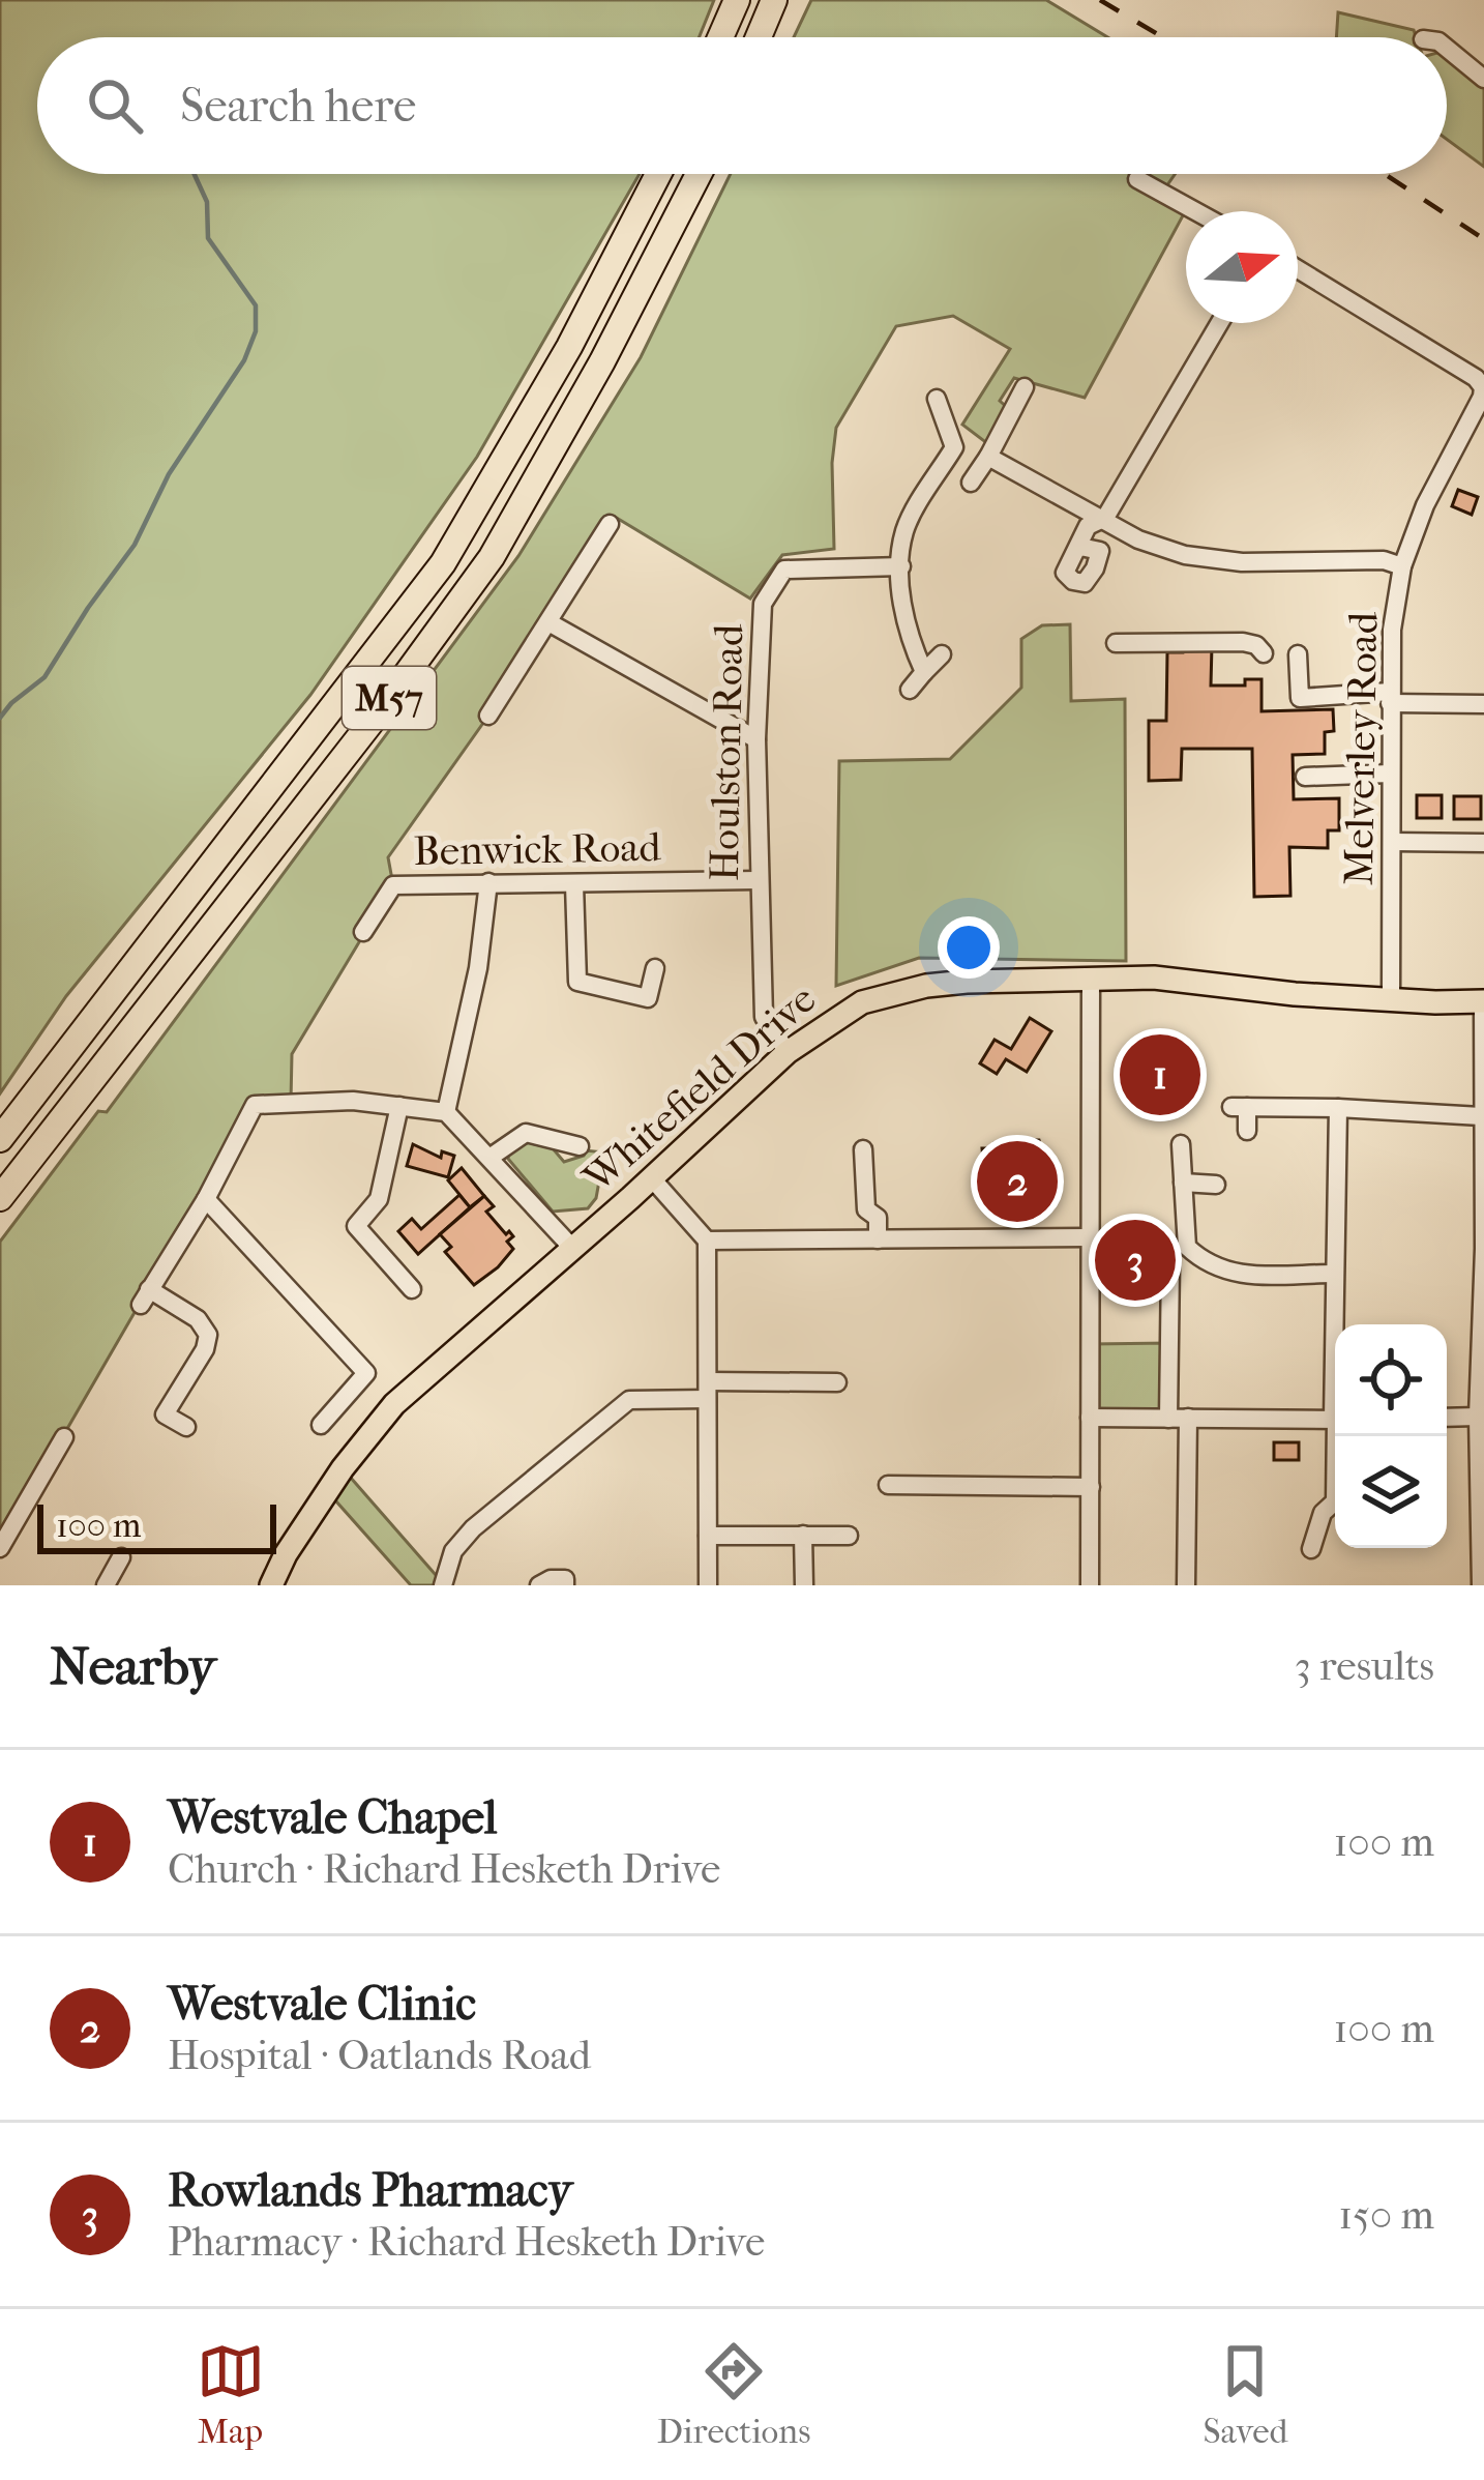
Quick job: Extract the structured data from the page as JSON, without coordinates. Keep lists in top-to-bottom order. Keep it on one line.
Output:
{"streets":{"highway":["M57"],"main road":["Whitefield Drive"],"street":["Melverley Road","Houlston Road","Benwick Road"]},"crossings":[["Melverley Road","Whitefield Drive"],["Houlston Road","Benwick Road"],["Houlston Road","Whitefield Drive"]],"scale_bar":"100 m","north":"right","page":{"search":"Search here","pins":["1","2","3"],"scale":"100 m","heading":["Nearby","3 results"],"list":[{"mark":"1","name":"Westvale Chapel","note":"Church · Richard Hesketh Drive","value":"100 m"},{"mark":"2","name":"Westvale Clinic","note":"Hospital · Oatlands Road","value":"100 m"},{"mark":"3","name":"Rowlands Pharmacy","note":"Pharmacy · Richard Hesketh Drive","value":"150 m"}],"nav":["Map","Directions","Saved"]}}
